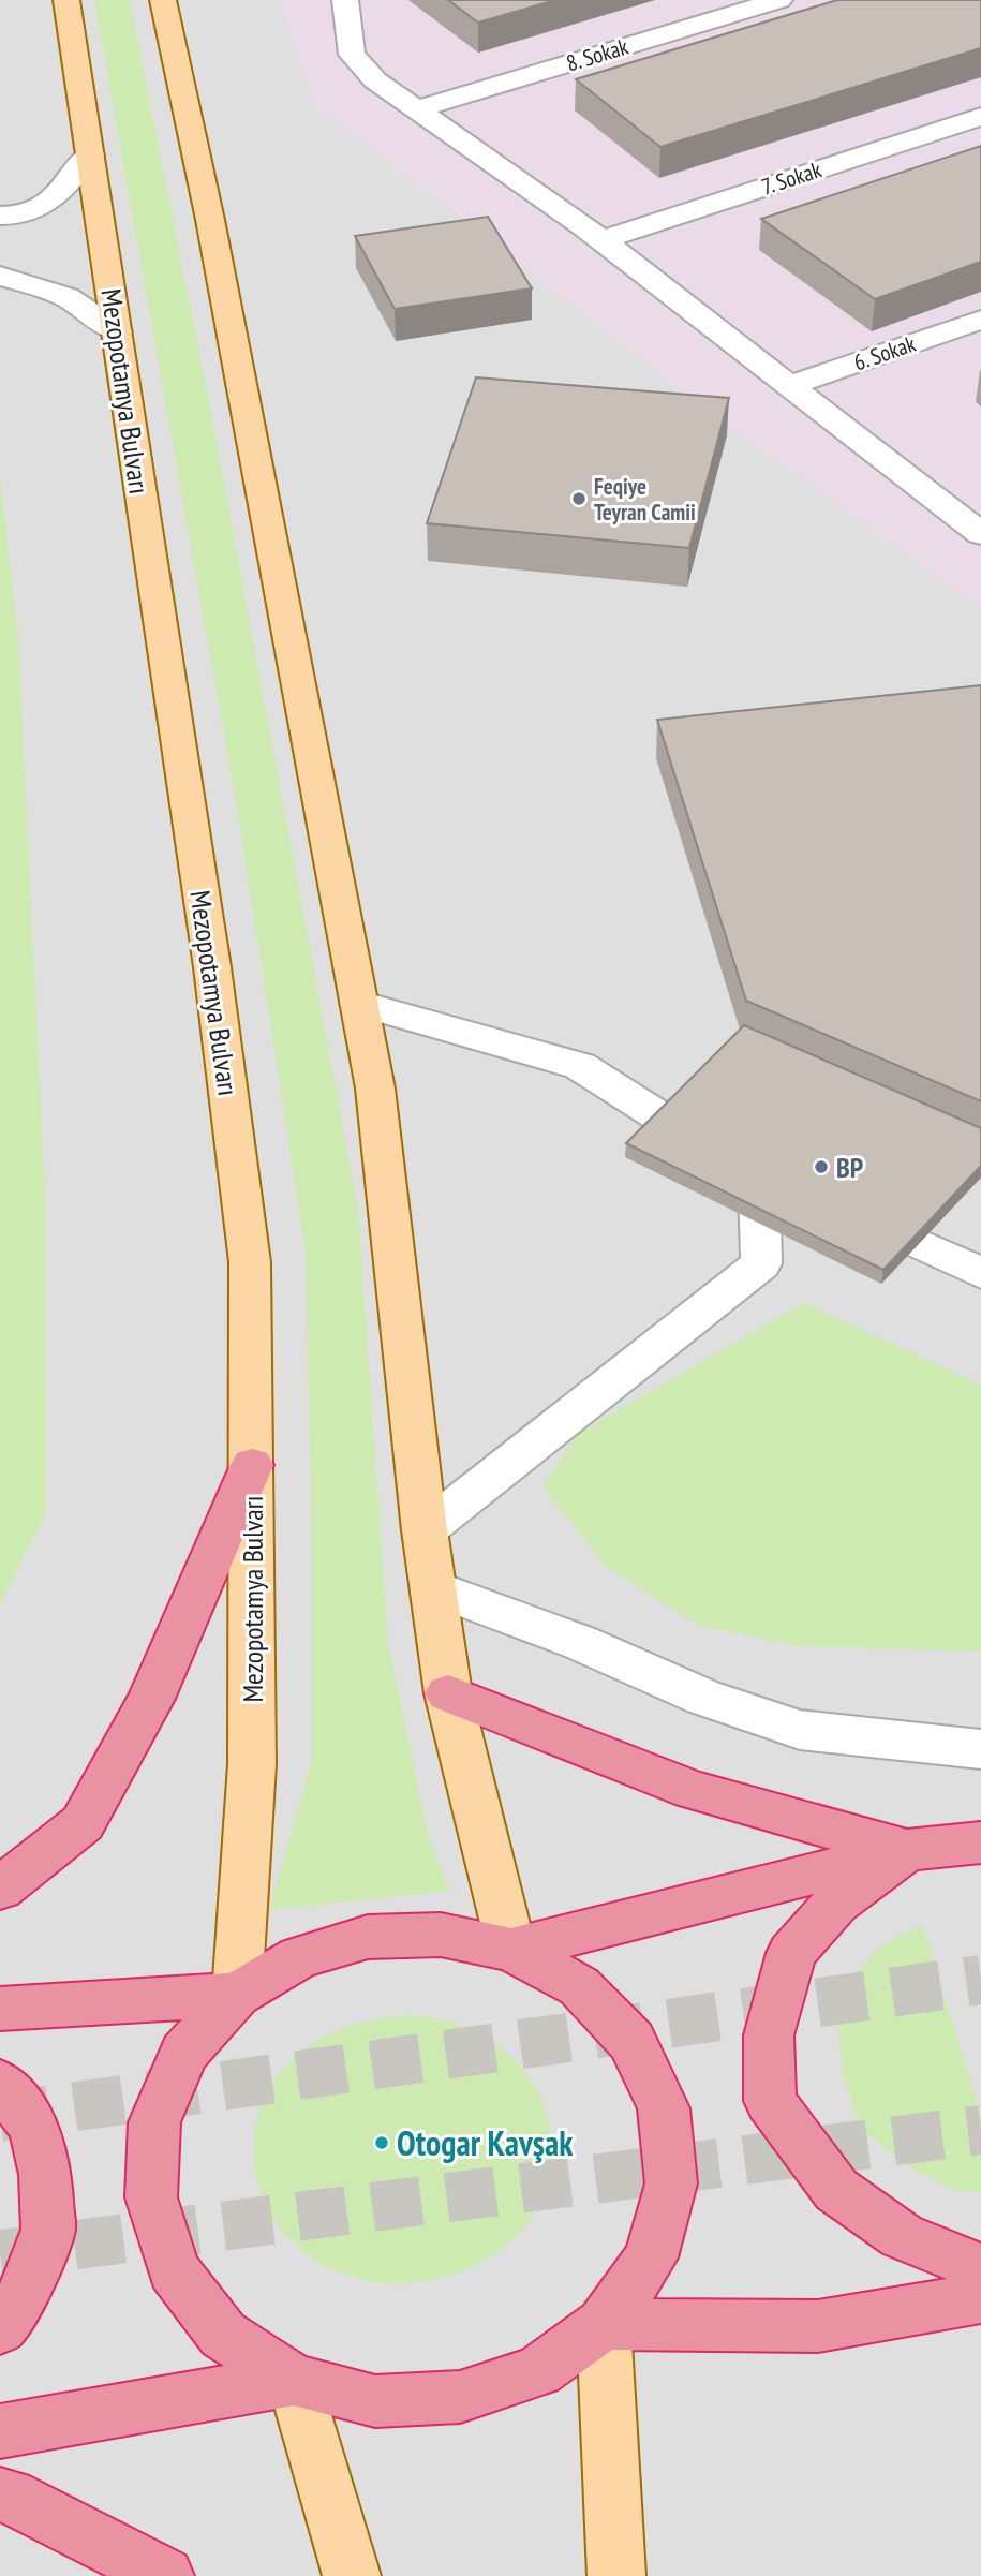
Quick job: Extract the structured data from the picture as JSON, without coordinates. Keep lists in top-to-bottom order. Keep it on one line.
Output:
{"streets":{"main road":["Mezopotamya Bulvarı"],"lane":["8. Sokak","7. Sokak","6. Sokak"]},"places":["Feqiye Teyran Camii","BP","Otogar Kavşak"]}
